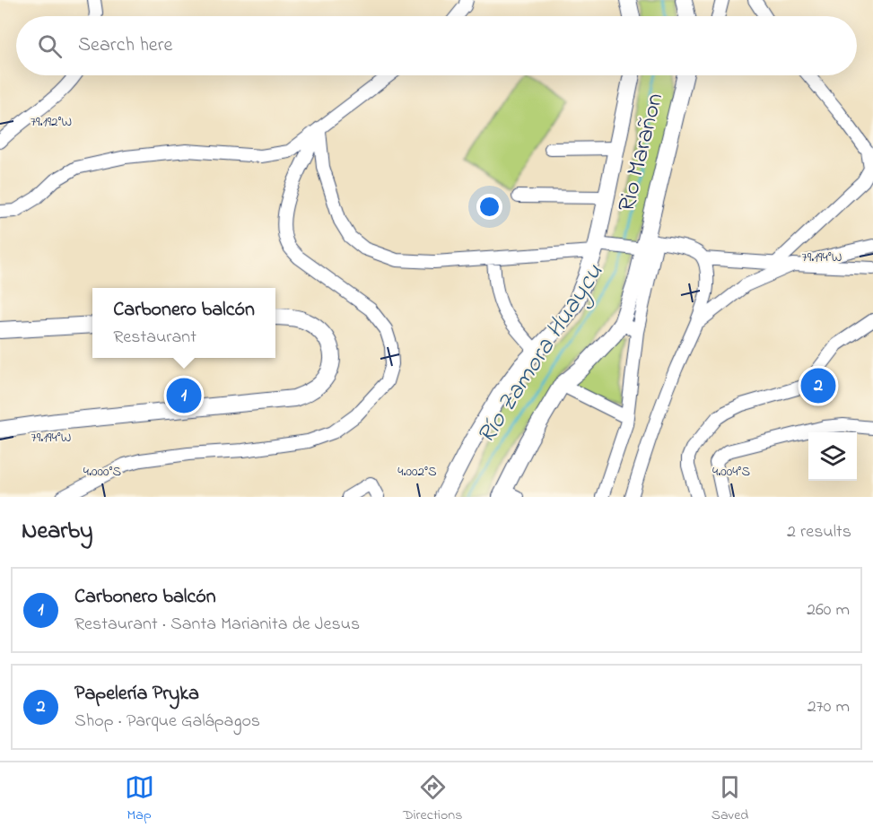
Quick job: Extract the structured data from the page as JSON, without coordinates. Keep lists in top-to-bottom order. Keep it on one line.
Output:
{"streets":{"main road":["Rio Marañon"]},"water":["Río Zamora Huaycu"],"page":{"search":"Search here","popup":["Carbonero balcón","Restaurant"],"pins":["2","1"],"heading":["Nearby","2 results"],"list":[{"mark":"1","name":"Carbonero balcón","note":"Restaurant · Santa Marianita de Jesus","value":"260 m"},{"mark":"2","name":"Papelería Pryka","note":"Shop · Parque Galápagos","value":"270 m"}],"nav":["Map","Directions","Saved"]},"coordinates":["79.192°W","79.194°W","4.000°S","4.002°S","4.004°S"]}
